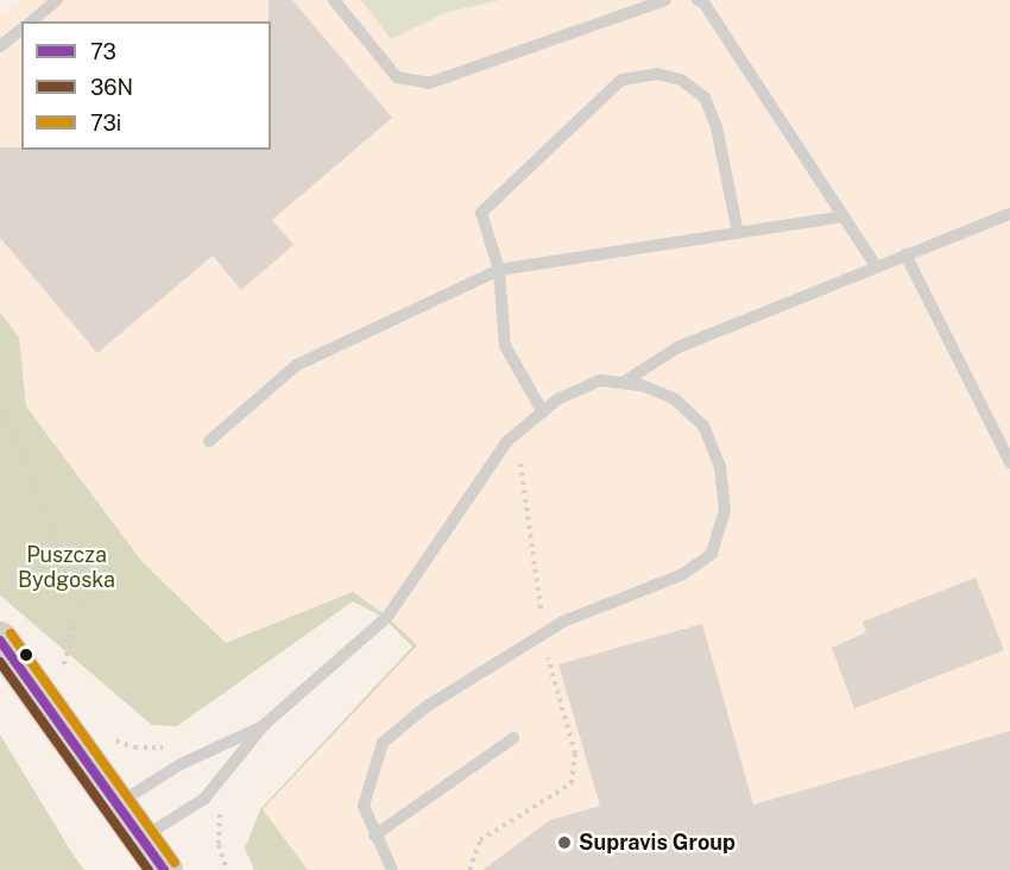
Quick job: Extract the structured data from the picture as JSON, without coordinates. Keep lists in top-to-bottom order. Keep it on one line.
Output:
{"parks":["Puszcza Bydgoska"],"places":["Supravis Group"],"lines":["transit line 73i","transit line 73","transit line 36N"],"legend":["73","36N","73i"]}
